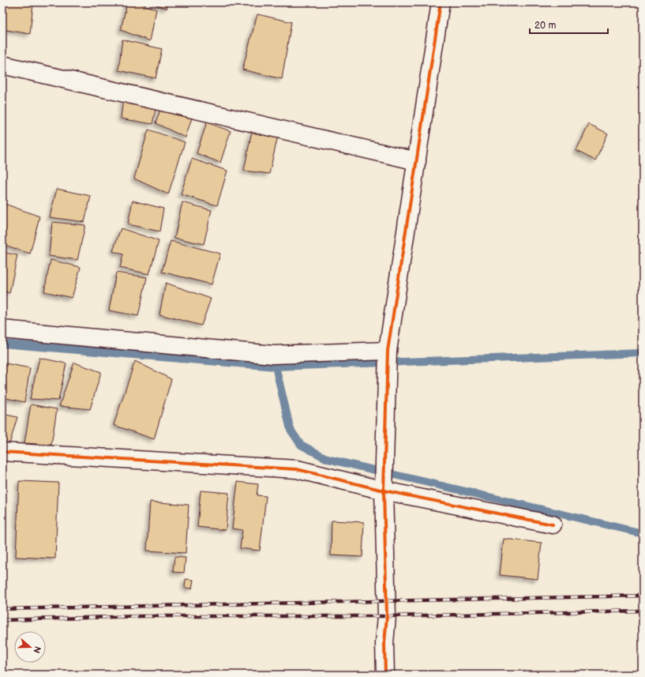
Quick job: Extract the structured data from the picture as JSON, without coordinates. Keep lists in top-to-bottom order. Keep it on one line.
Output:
{"scale_bar":"20 m","north":"right"}
